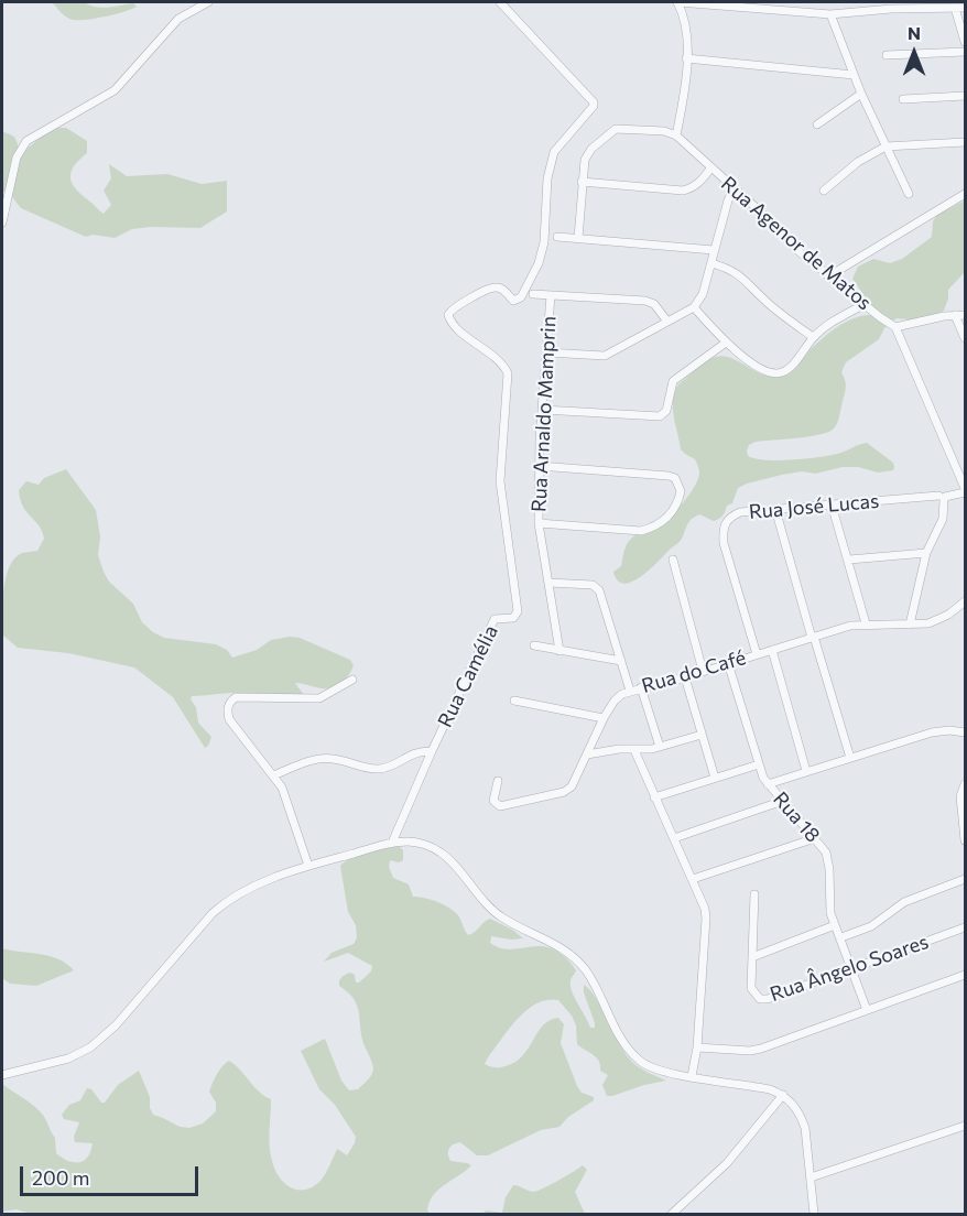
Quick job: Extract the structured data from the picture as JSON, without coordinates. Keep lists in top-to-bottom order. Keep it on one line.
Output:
{"streets":{"street":["Rua Agenor de Matos","Rua Arnaldo Mamprin","Rua José Lucas","Rua do Café","Rua Camélia","Rua 18","Rua Ângelo Soares"]},"crossings":[["Rua José Lucas","Rua do Café"],["Rua do Café","Rua 18"],["Rua 18","Rua Ângelo Soares"]],"scale_bar":"200 m","north":"top"}
